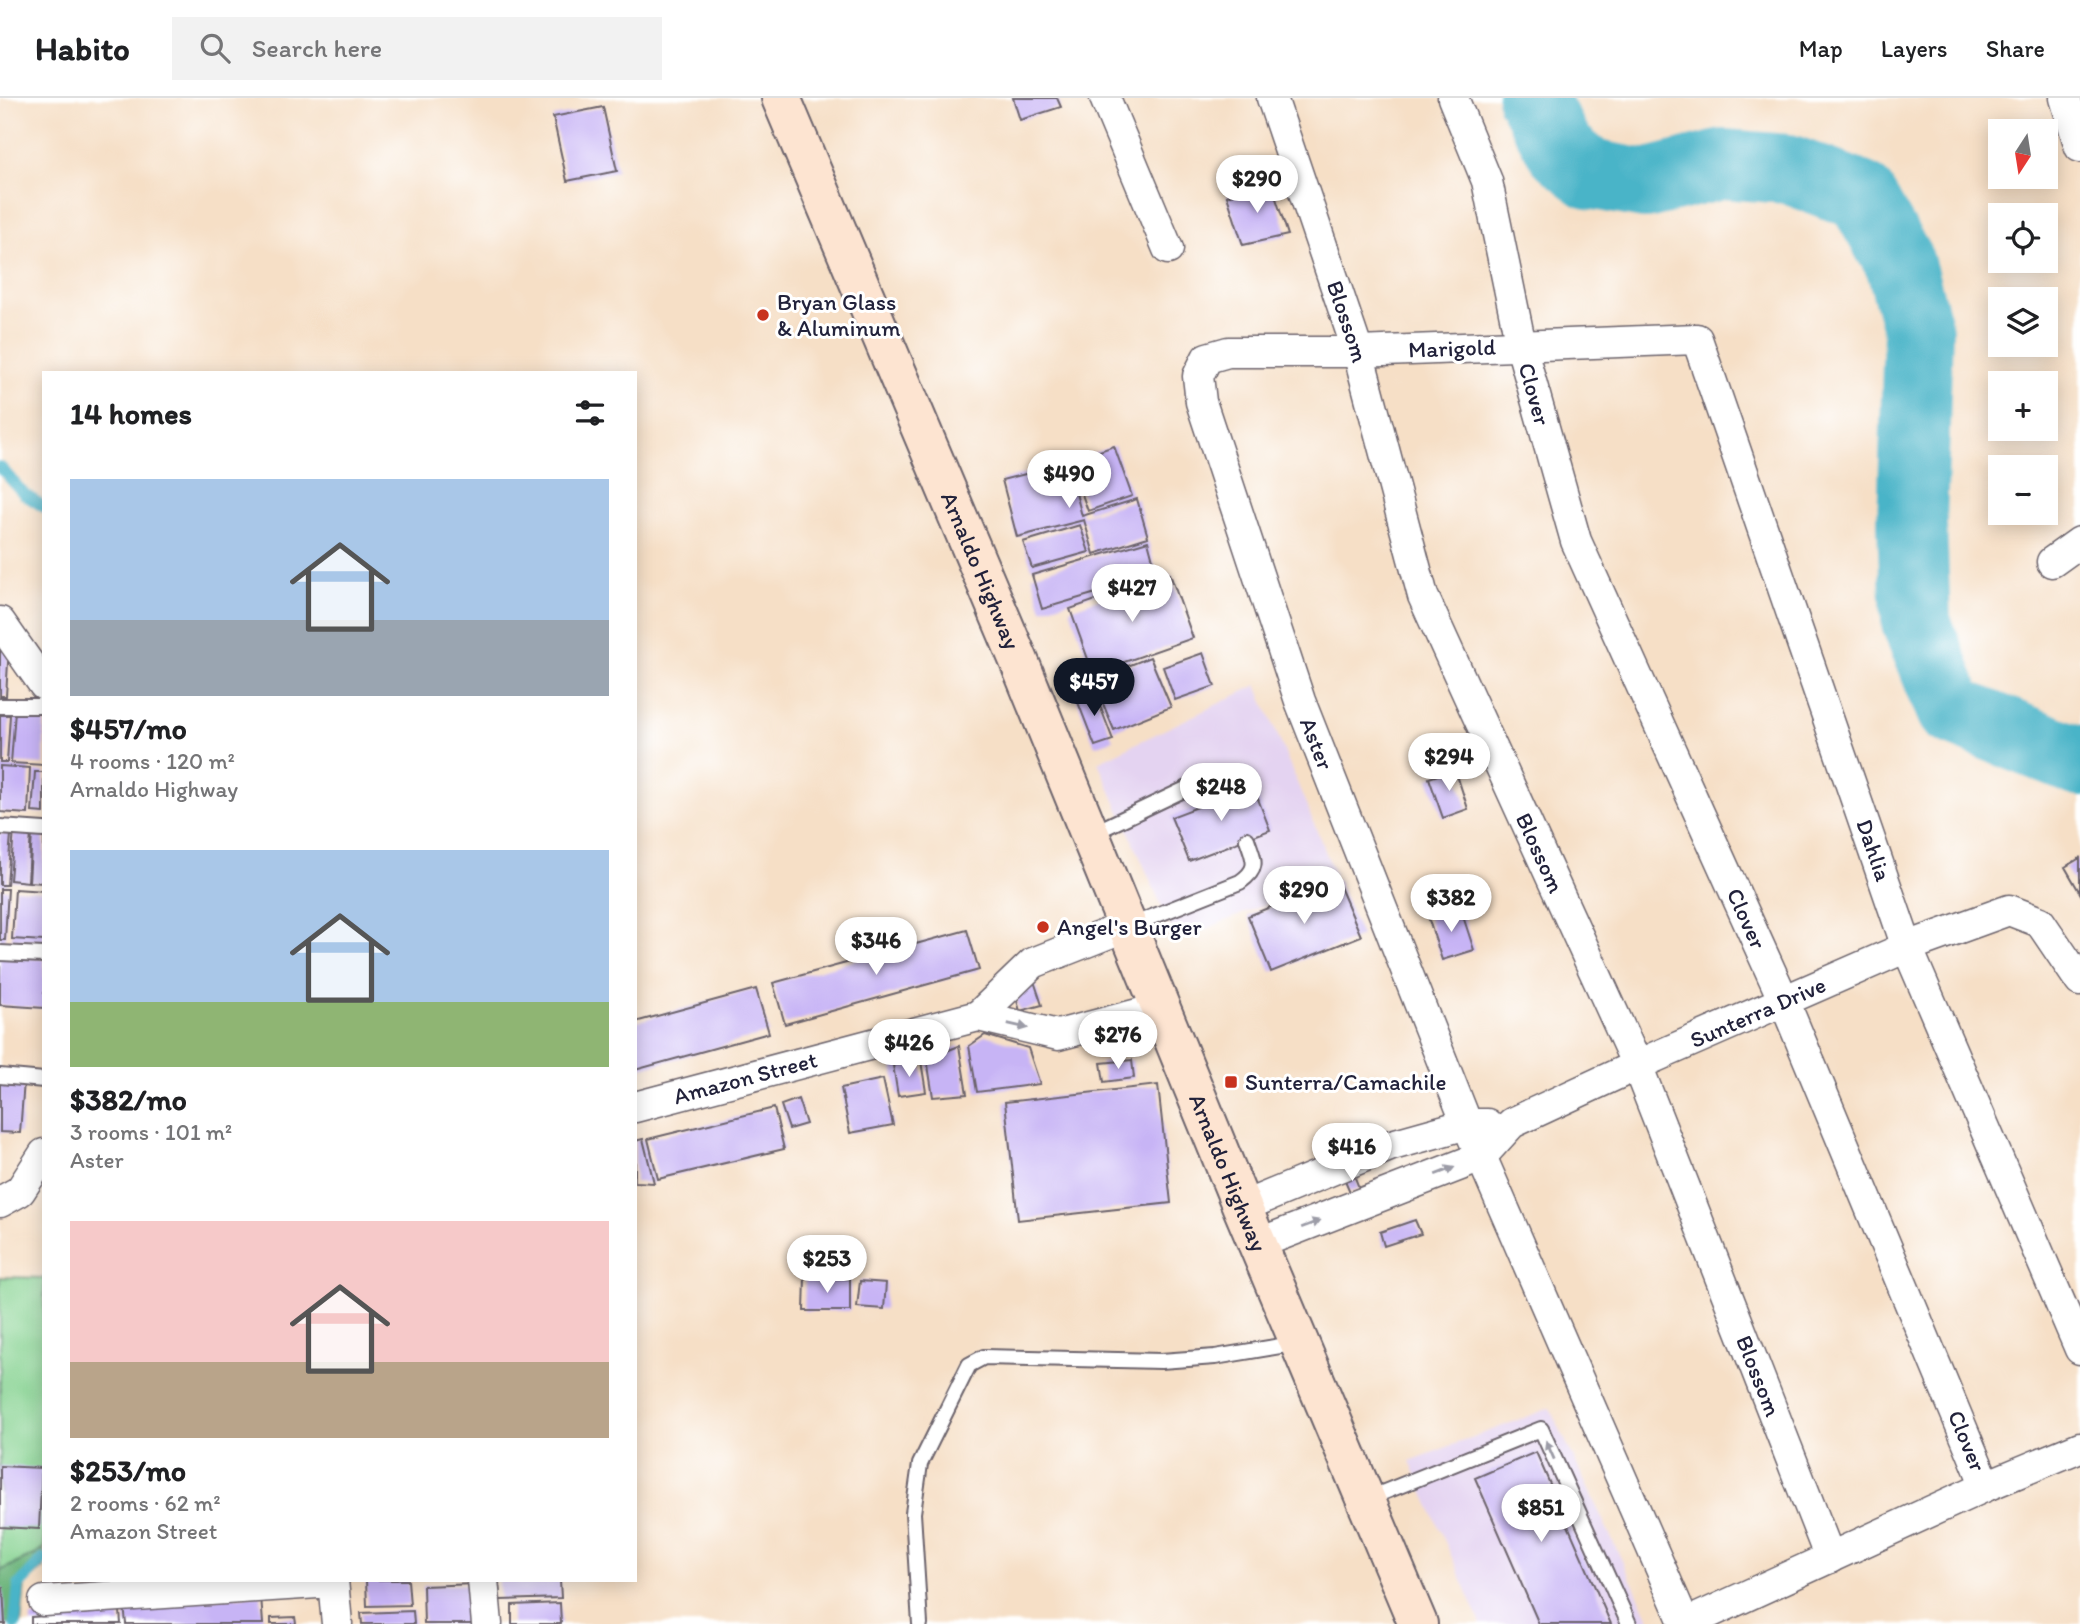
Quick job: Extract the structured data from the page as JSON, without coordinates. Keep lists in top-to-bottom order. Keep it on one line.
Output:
{"streets":{"main road":["Arnaldo Highway"],"street":["Blossom","Marigold","Clover","Aster","Dahlia","Sunterra Drive","Amazon Street"]},"crossings":[["Blossom","Marigold"],["Blossom","Aster"],["Blossom","Sunterra Drive"],["Marigold","Clover"],["Marigold","Aster"],["Marigold","Dahlia"],["Clover","Sunterra Drive"],["Arnaldo Highway","Sunterra Drive"],["Arnaldo Highway","Amazon Street"],["Aster","Sunterra Drive"],["Dahlia","Sunterra Drive"]],"places":{"other":["Bryan Glass & Aluminum","Angel's Burger"],"transit":["Sunterra/Camachile"]},"north":"bottom","page":{"header":"Habito","search":"Search here","nav":["Map","Layers","Share"],"map_buttons":["+","−"],"price":["$290","$490","$427","$457","$294","$248","$290","$382","$346","$276","$426","$416","$253","$851"],"heading":"14 homes","list":[{"name":"$457/mo","note":"4 rooms · 120 m² · Arnaldo Highway"},{"name":"$382/mo","note":"3 rooms · 101 m² · Aster"},{"name":"$253/mo","note":"2 rooms · 62 m² · Amazon Street"}]}}
